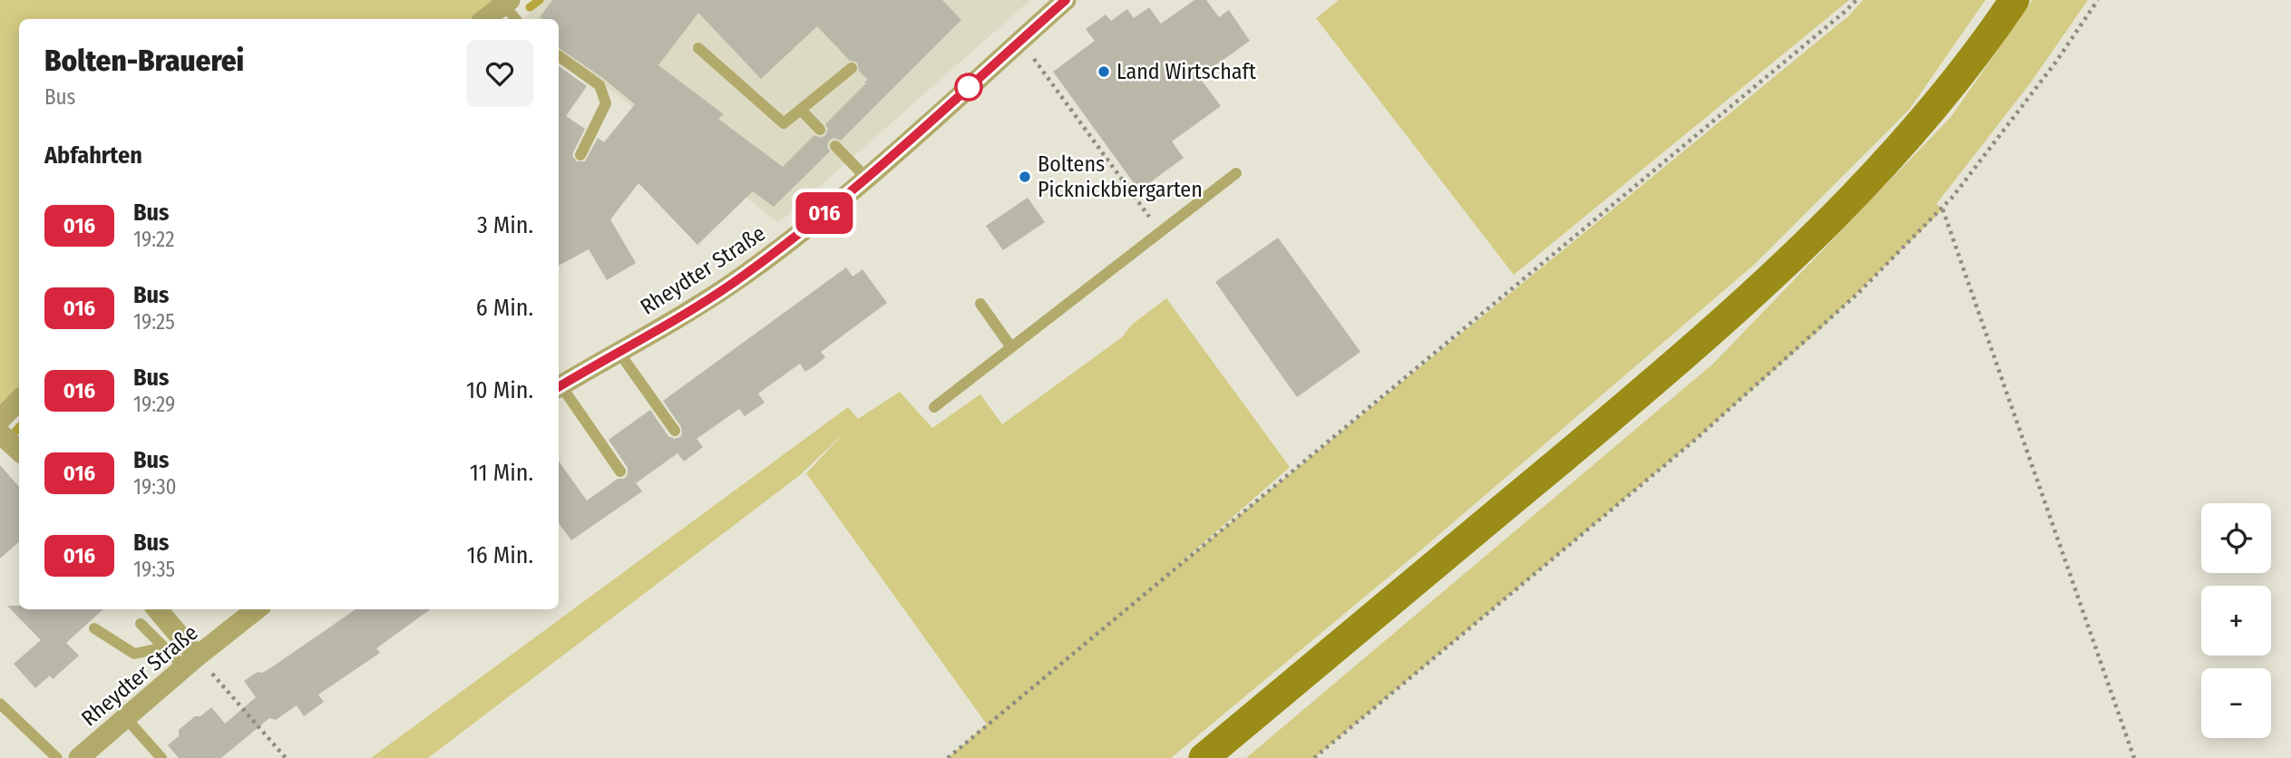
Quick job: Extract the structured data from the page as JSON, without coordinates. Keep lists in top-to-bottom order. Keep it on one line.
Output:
{"streets":{"street":["Rheydter Straße"]},"places":["Land Wirtschaft","Boltens Picknickbiergarten"],"lines":["bus line 016"],"page":{"on_map":"016","heading":[["Bolten-Brauerei","Bus"],"Abfahrten"],"list":[{"mark":"016","name":"Bus","note":"19:22","value":"3 Min."},{"mark":"016","name":"Bus","note":"19:25","value":"6 Min."},{"mark":"016","name":"Bus","note":"19:29","value":"10 Min."},{"mark":"016","name":"Bus","note":"19:30","value":"11 Min."},{"mark":"016","name":"Bus","note":"19:35","value":"16 Min."}],"map_buttons":["+","−"]}}
